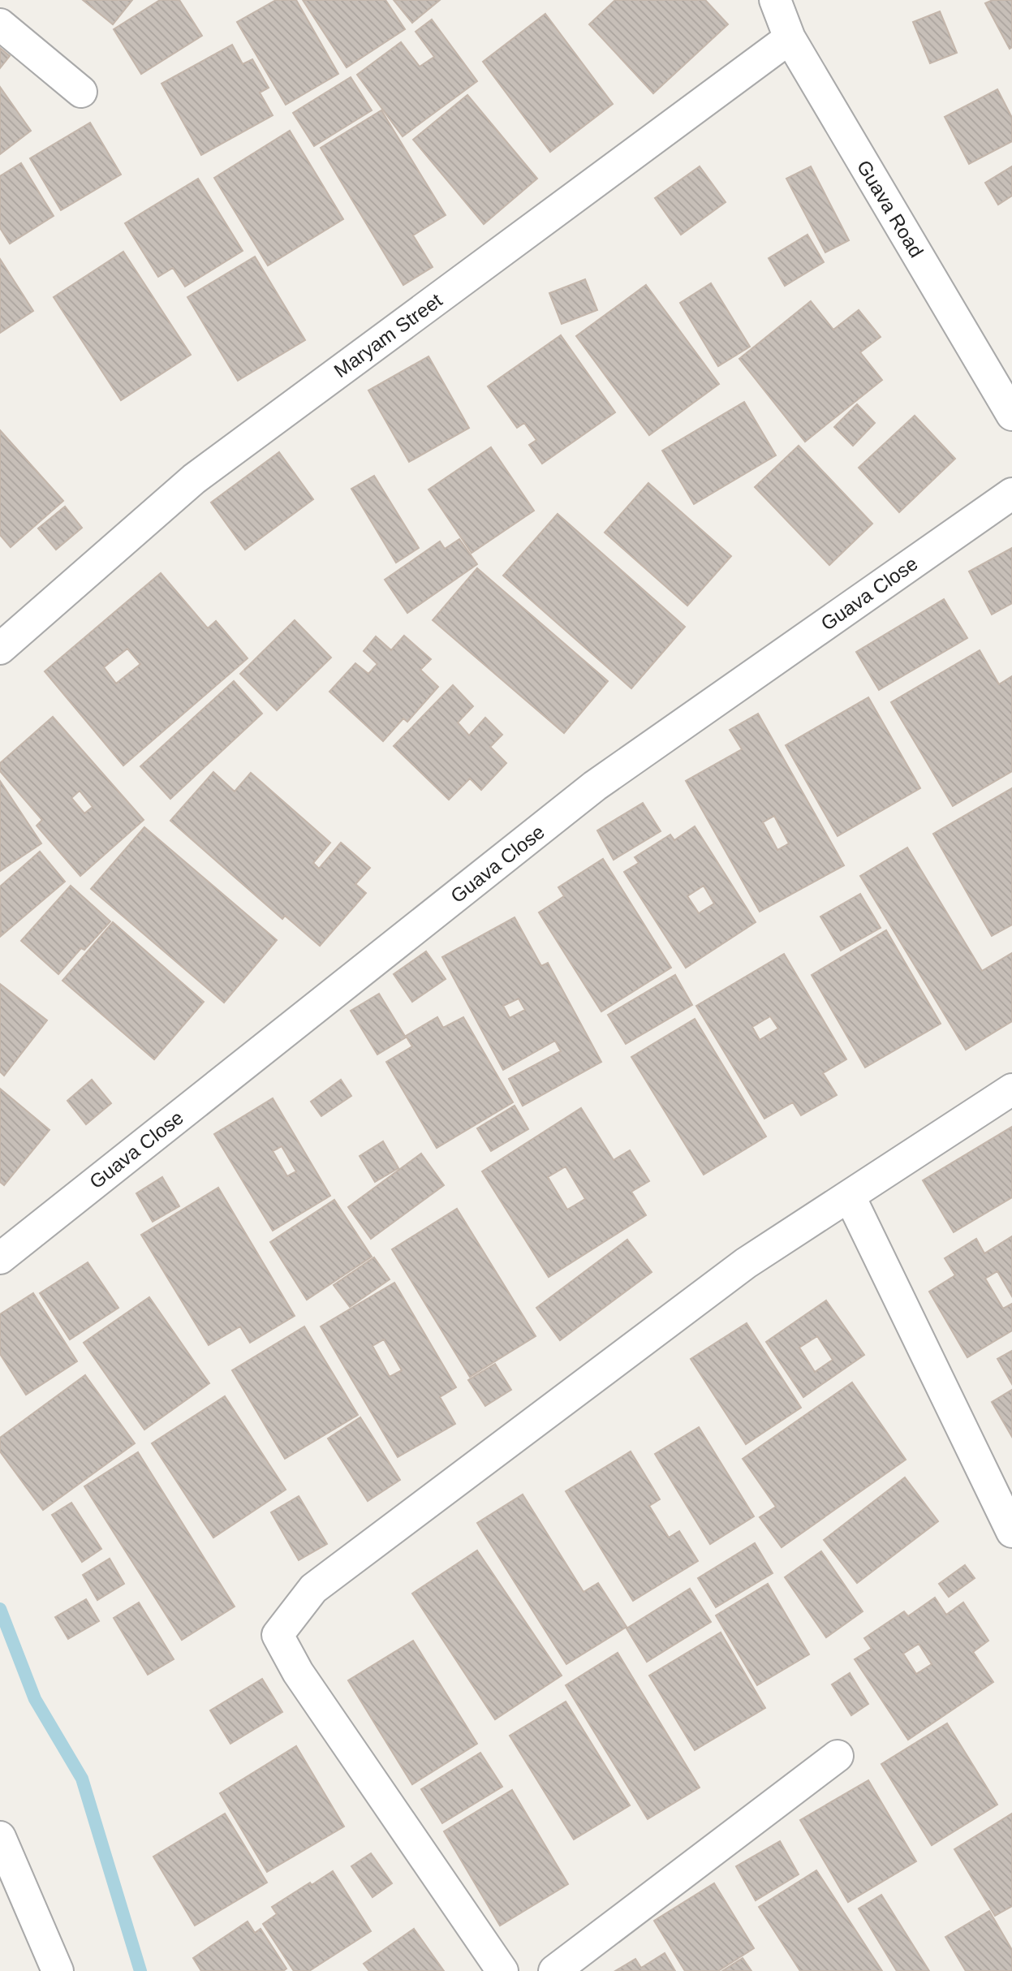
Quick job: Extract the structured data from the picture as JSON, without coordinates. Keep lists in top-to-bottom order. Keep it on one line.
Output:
{"streets":{"street":["Guava Road","Maryam Street","Guava Close"]},"crossings":[["Guava Road","Maryam Street"]]}
